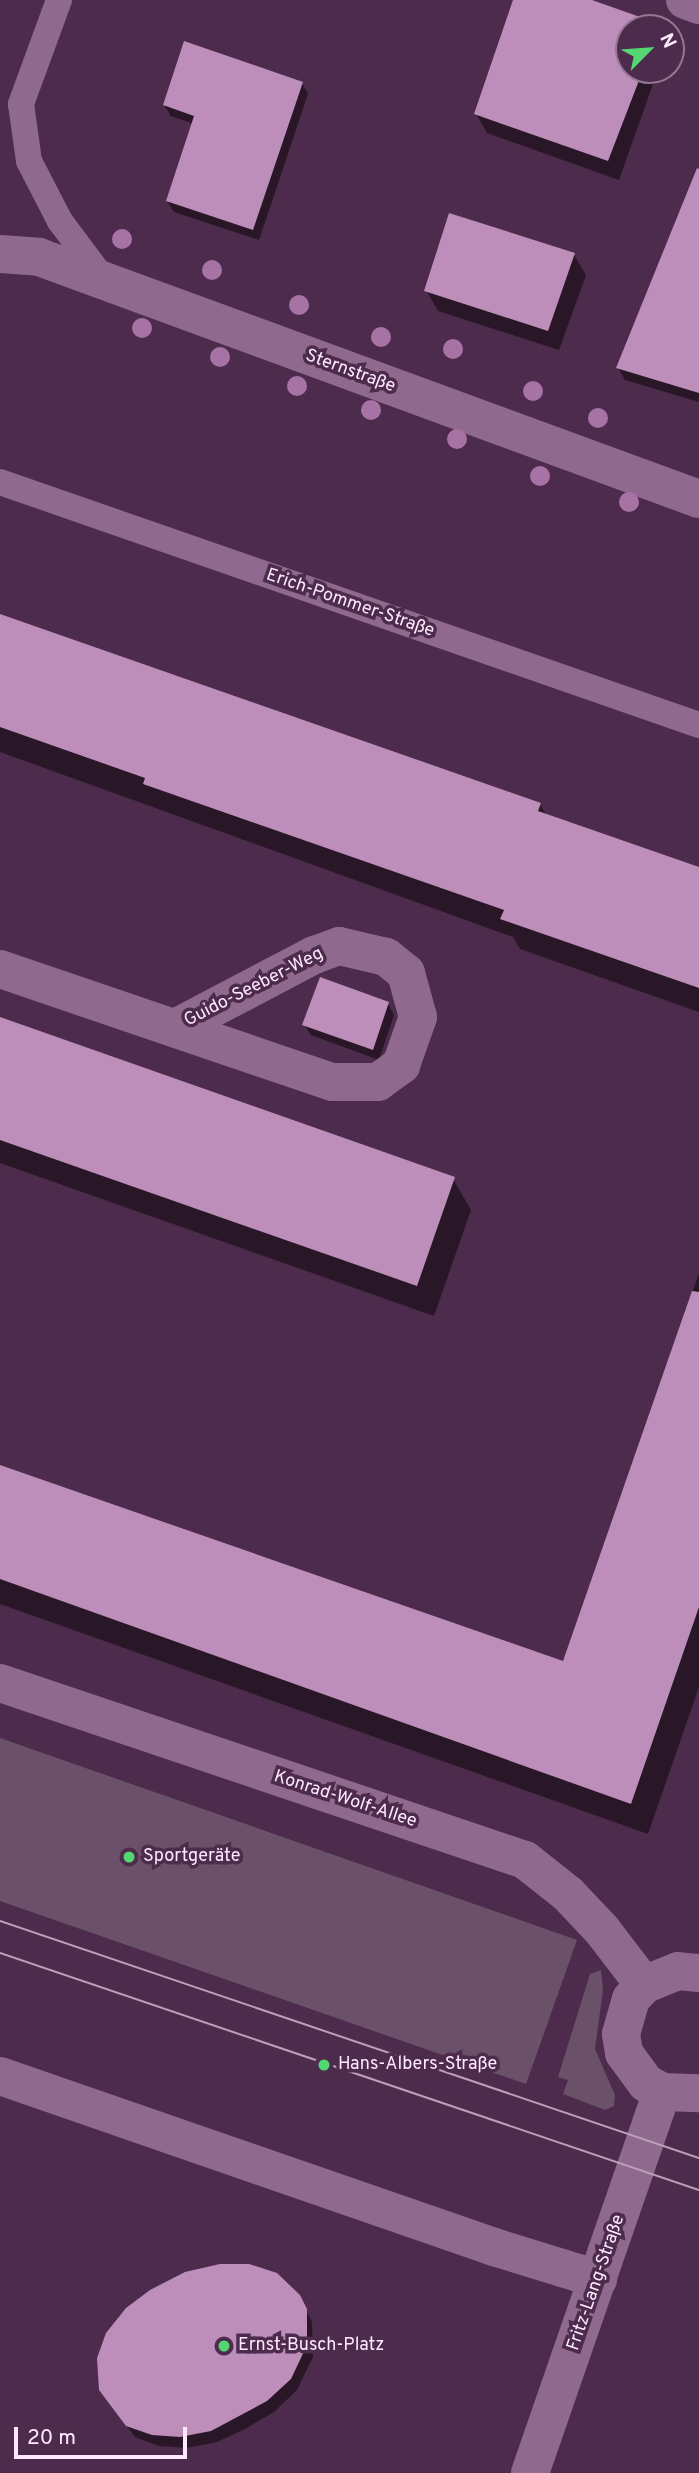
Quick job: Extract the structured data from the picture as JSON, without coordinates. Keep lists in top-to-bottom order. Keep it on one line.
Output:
{"streets":{"street":["Sternstraße","Guido-Seeber-Weg","Konrad-Wolf-Allee","Fritz-Lang-Straße"],"lane":["Erich-Pommer-Straße"]},"places":["Sportgeräte","Hans-Albers-Straße","Ernst-Busch-Platz"],"scale_bar":"20 m","north":"top right"}
